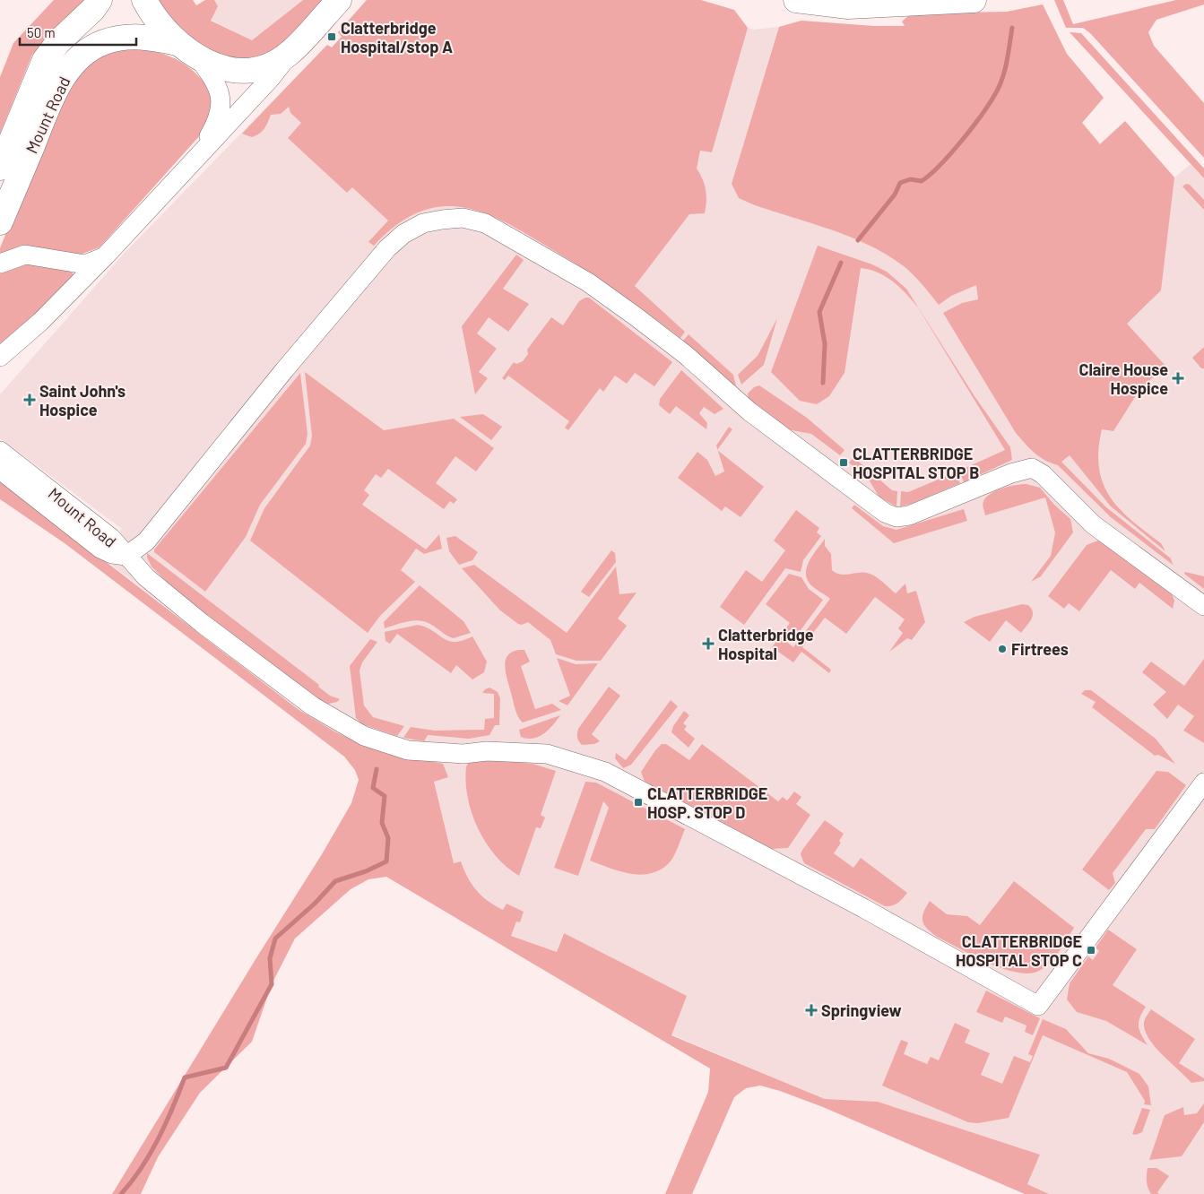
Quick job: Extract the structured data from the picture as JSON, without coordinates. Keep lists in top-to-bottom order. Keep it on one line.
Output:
{"streets":{"main road":["Mount Road"]},"places":{"transit":["Clatterbridge Hospital/stop A","CLATTERBRIDGE HOSPITAL STOP B","CLATTERBRIDGE HOSP. STOP D","CLATTERBRIDGE HOSPITAL STOP C"],"health":["Claire House Hospice","Saint John's Hospice","Clatterbridge Hospital","Springview"],"other":["Firtrees"]},"scale_bar":"50 m"}
